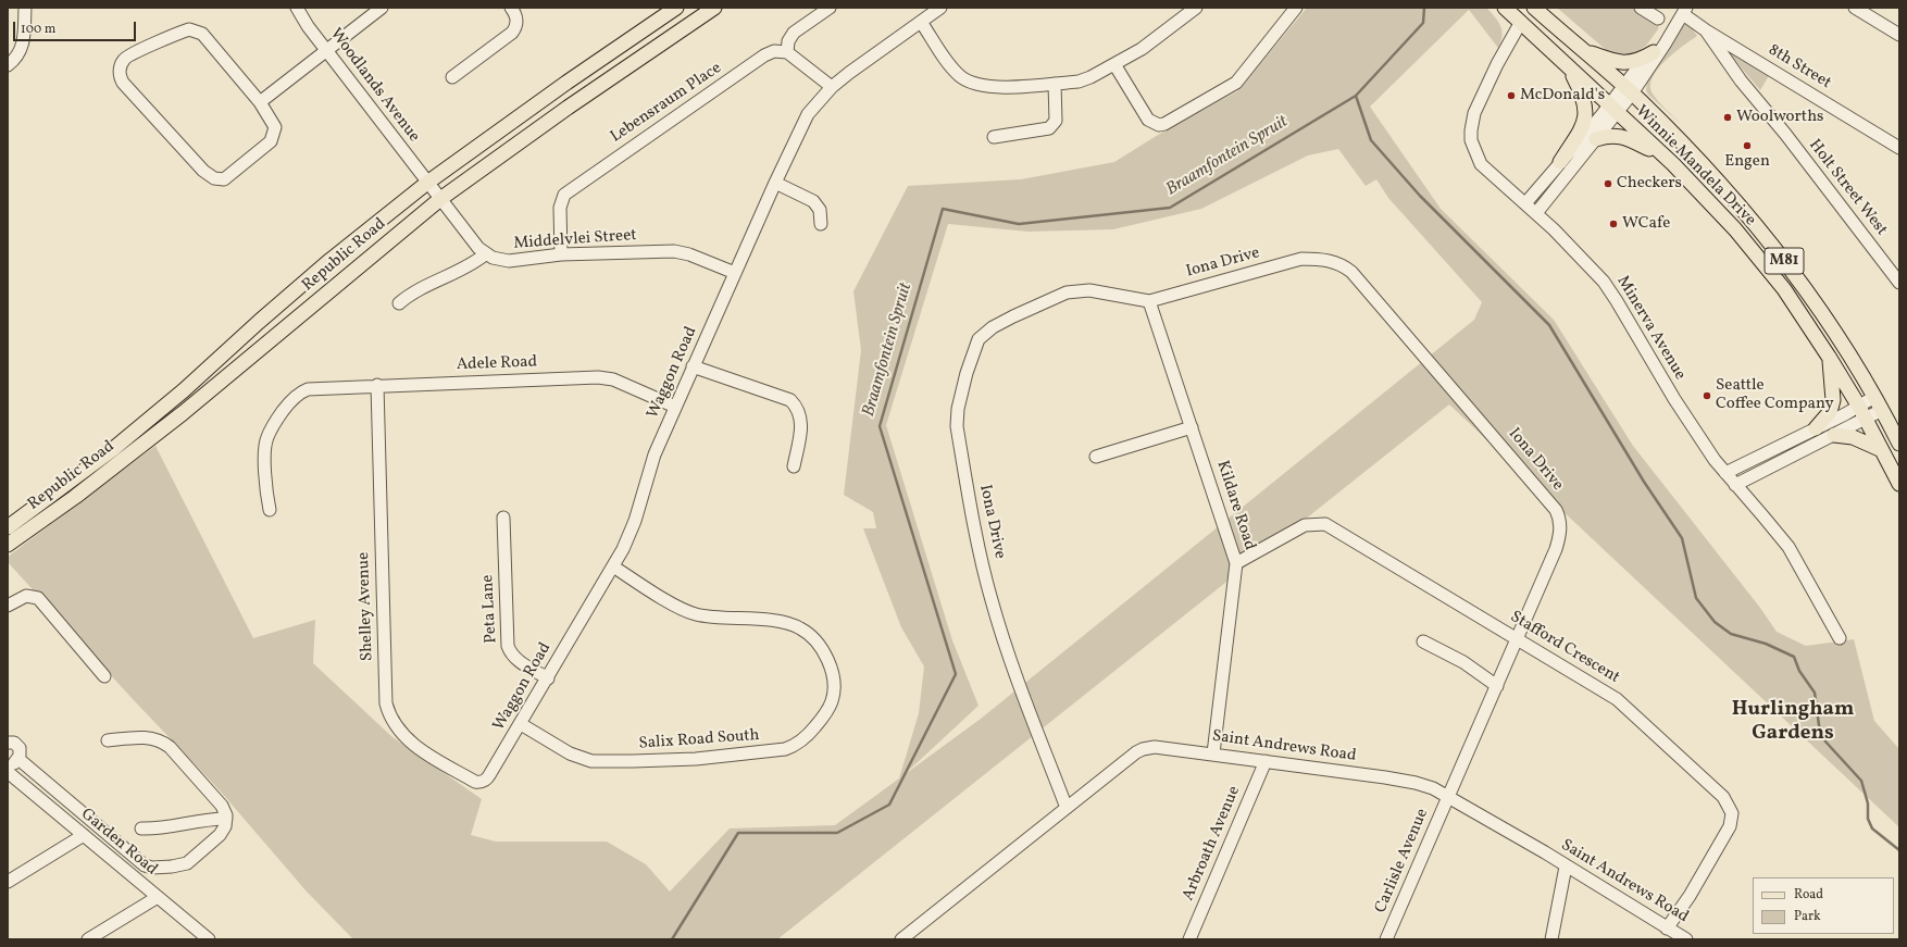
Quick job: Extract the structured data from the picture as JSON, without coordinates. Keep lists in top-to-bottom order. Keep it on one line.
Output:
{"streets":{"main road":["Winnie Mandela Drive","Republic Road","M81"],"street":["8th Street","Woodlands Avenue","Lebensraum Place","Holt Street West","Middelvlei Street","Iona Drive","Minerva Avenue","Adele Road","Waggon Road","Kildare Road","Shelley Avenue","Peta Lane","Stafford Crescent","Salix Road South","Saint Andrews Road","Garden Road","Arbroath Avenue","Carlisle Avenue"]},"crossings":[["8th Street","Holt Street West"],["Woodlands Avenue","Republic Road"],["Lebensraum Place","Middelvlei Street"],["Winnie Mandela Drive","Minerva Avenue"],["Middelvlei Street","Waggon Road"],["Iona Drive","Kildare Road"],["Iona Drive","Stafford Crescent"],["Iona Drive","Saint Andrews Road"],["Iona Drive","Carlisle Avenue"],["Adele Road","Waggon Road"],["Adele Road","Shelley Avenue"],["Waggon Road","Shelley Avenue"],["Waggon Road","Peta Lane"],["Waggon Road","Salix Road South"],["Kildare Road","Stafford Crescent"],["Kildare Road","Saint Andrews Road"],["Stafford Crescent","Saint Andrews Road"],["Saint Andrews Road","Arbroath Avenue"],["Saint Andrews Road","Carlisle Avenue"]],"districts":["Hurlingham Gardens"],"water":["Braamfontein Spruit"],"places":["McDonald's","Woolworths","Engen","Checkers","WCafe","Seattle Coffee Company"],"legend":["Road","Park"],"scale_bar":"100 m"}
